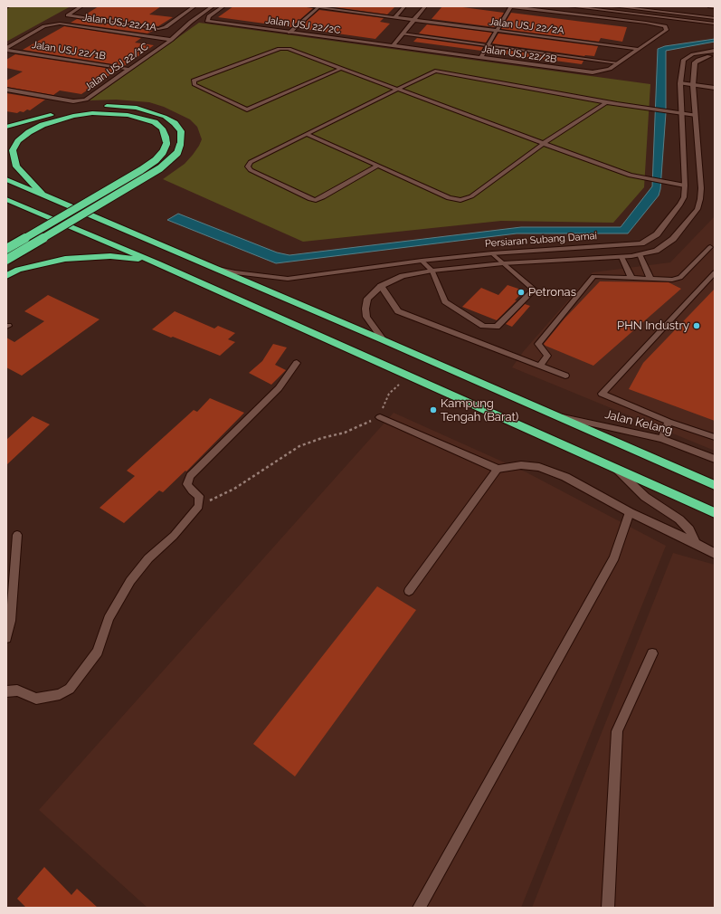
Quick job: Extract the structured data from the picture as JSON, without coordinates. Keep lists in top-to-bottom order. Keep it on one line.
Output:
{"streets":{"street":["Jalan USJ 22/1A","Jalan USJ 22/2C","Jalan USJ 22/2A","Jalan USJ 22/1B","Jalan USJ 22/2B","Jalan USJ 22/1C","Persiaran Subang Damai","Jalan Kelang"]},"crossings":[["Jalan USJ 22/1A","Jalan USJ 22/1B"],["Jalan USJ 22/1A","Jalan USJ 22/1C"],["Jalan USJ 22/2C","Jalan USJ 22/2B"],["Jalan USJ 22/2A","Jalan USJ 22/2B"],["Jalan USJ 22/1B","Jalan USJ 22/1C"]],"places":["Petronas","PHN Industry","Kampung Tengah (Barat)"]}
